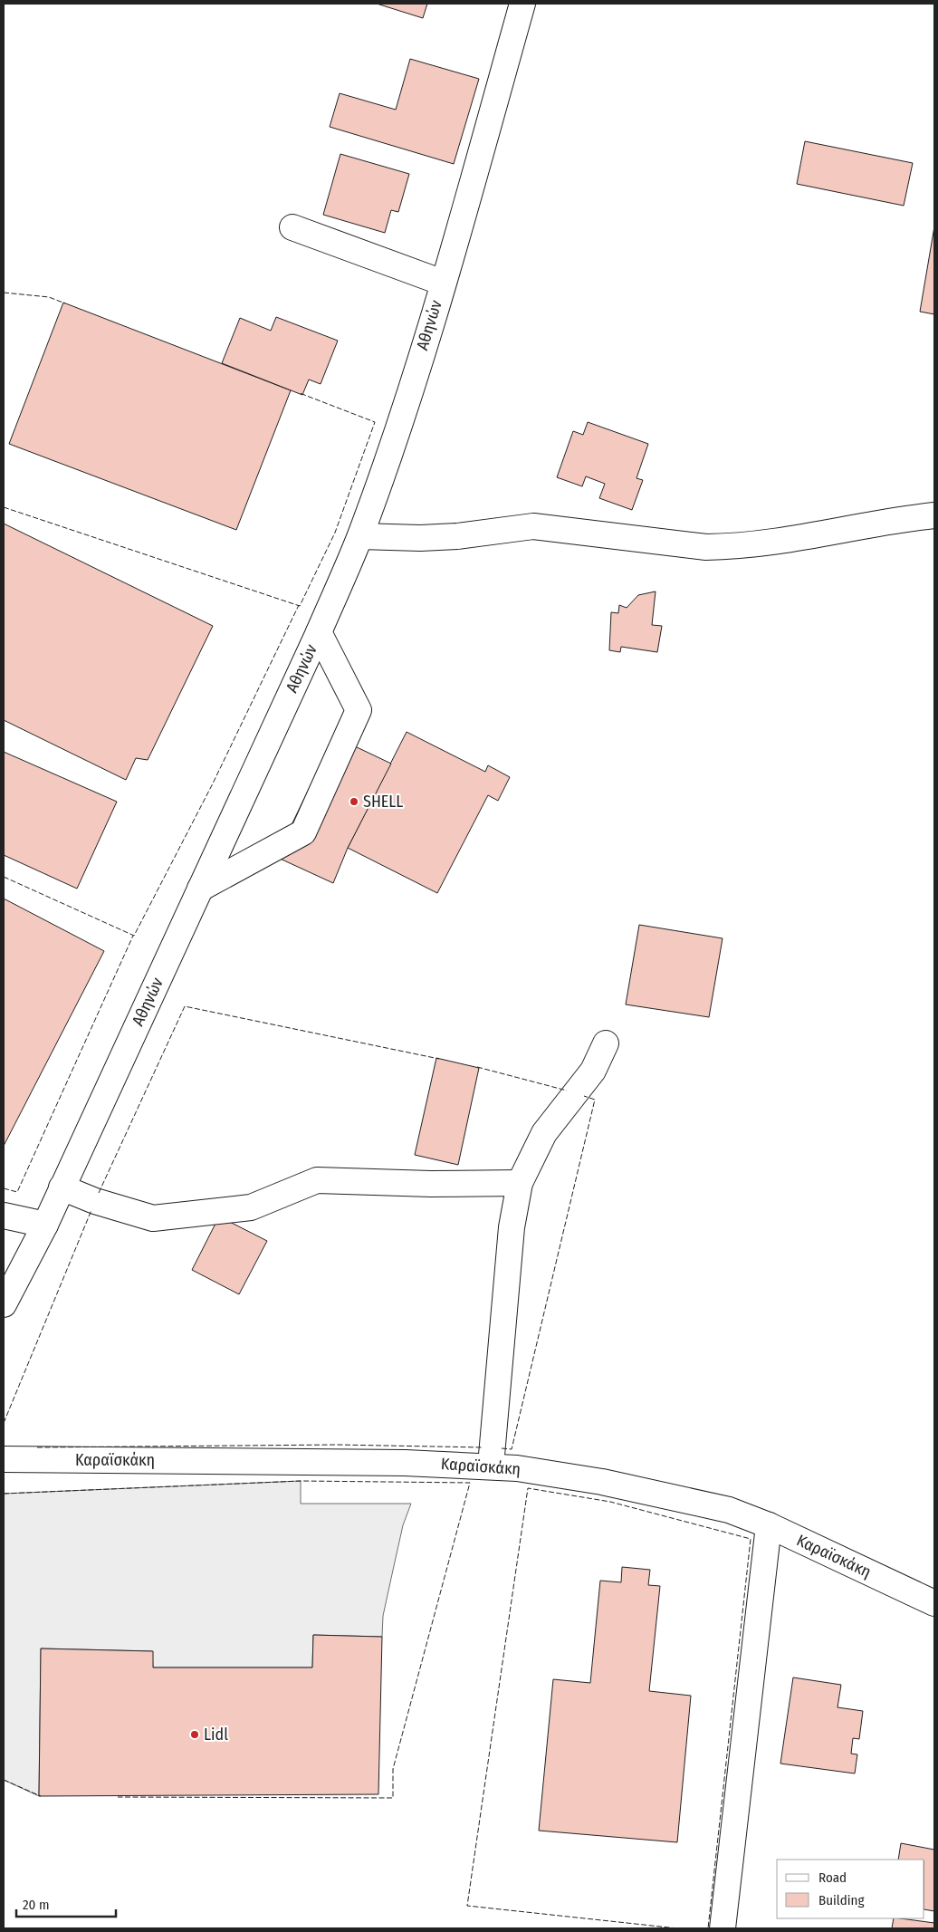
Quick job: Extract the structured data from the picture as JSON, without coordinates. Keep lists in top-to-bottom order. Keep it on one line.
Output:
{"streets":{"street":["Αθηνών","Καραϊσκάκη"]},"places":["SHELL","Lidl"],"legend":["Road","Building"],"scale_bar":"20 m"}
